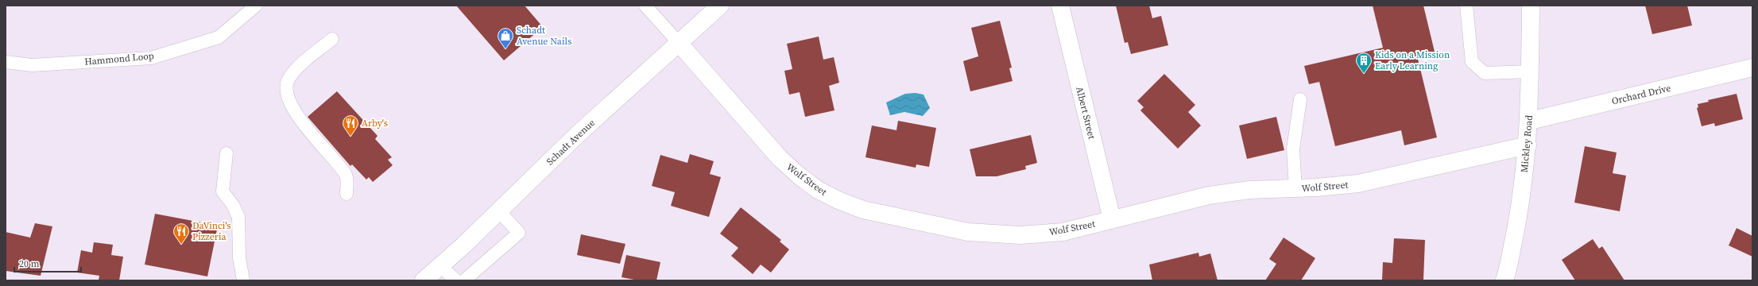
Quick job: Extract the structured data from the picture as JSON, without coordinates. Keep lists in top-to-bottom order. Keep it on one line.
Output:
{"streets":{"street":["Orchard Drive","Albert Street","Schadt Avenue","Mickley Road","Wolf Street"],"lane":["Hammond Loop"]},"crossings":[["Orchard Drive","Mickley Road"],["Albert Street","Wolf Street"],["Schadt Avenue","Wolf Street"],["Mickley Road","Wolf Street"]],"places":{"shop":["Schadt Avenue Nails"],"building":["Kids on a Mission Early Learning"],"restaurant":["Arby's","DaVinci's Pizzeria"]},"scale_bar":"20 m"}
